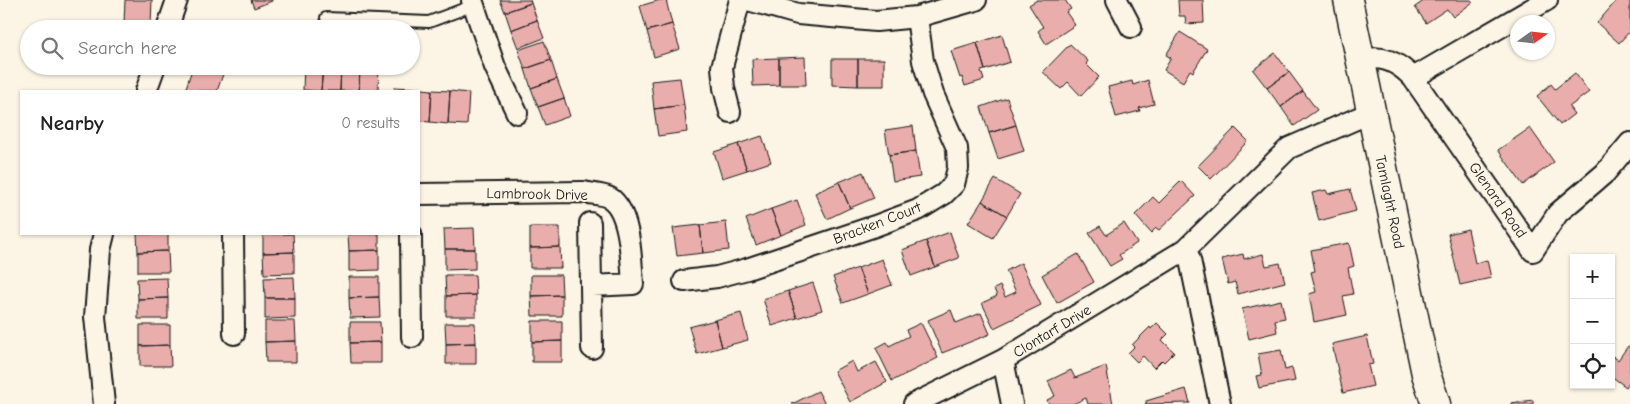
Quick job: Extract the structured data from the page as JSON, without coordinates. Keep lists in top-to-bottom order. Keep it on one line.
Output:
{"streets":{"street":["Lambrook Drive","Glenard Road","Tamlaght Road","Bracken Court","Clontarf Drive"]},"crossings":[["Glenard Road","Tamlaght Road"],["Tamlaght Road","Clontarf Drive"]],"north":"right","page":{"search":"Search here","heading":["Nearby","0 results"],"map_buttons":["+","−"]}}
